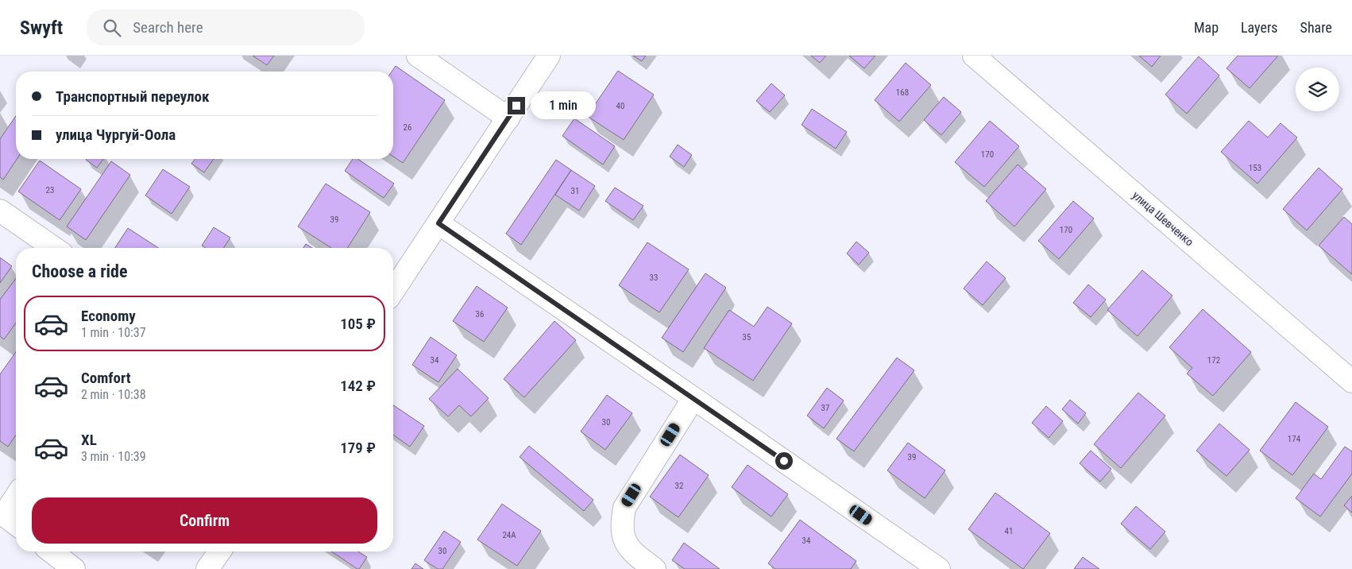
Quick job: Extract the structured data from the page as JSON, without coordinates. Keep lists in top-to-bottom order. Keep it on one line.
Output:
{"streets":{"street":["улица Шевченко"]},"house_numbers":["168","40","26","170","153","23","31","39","170","33","36","35","34","172","37","30","174","39","32","41","24А","34","30"],"page":{"header":"Swyft","search":"Search here","nav":["Map","Layers","Share"],"banner":["Транспортный переулок","улица Чургуй-Оола"],"bubble":"1 min","heading":"Choose a ride","list":[{"name":"Economy","note":"1 min · 10:37","value":"105 ₽"},{"name":"Comfort","note":"2 min · 10:38","value":"142 ₽"},{"name":"XL","note":"3 min · 10:39","value":"179 ₽"}],"buttons":"Confirm"}}
